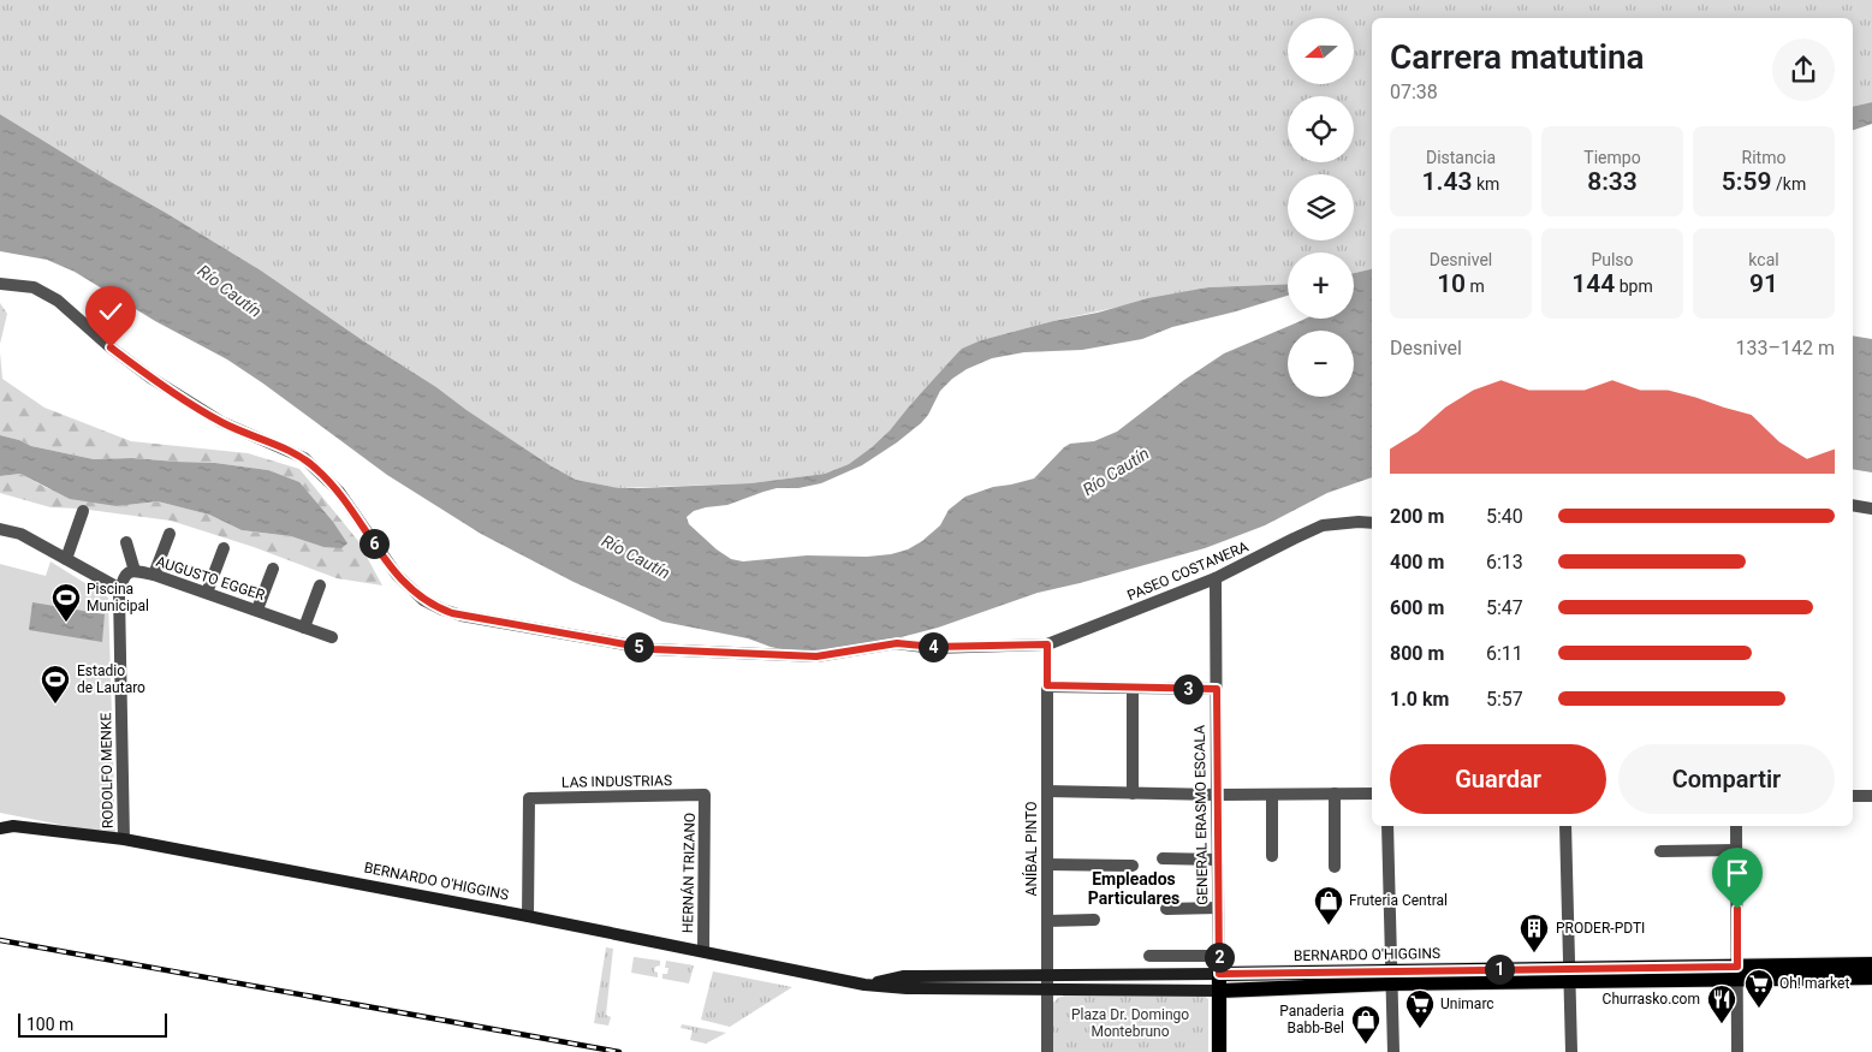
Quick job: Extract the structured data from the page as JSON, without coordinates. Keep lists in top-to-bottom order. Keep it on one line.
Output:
{"streets":{"main road":["GENERAL ERASMO ESCALA","BERNARDO O'HIGGINS"],"street":["PASEO COSTANERA","AUGUSTO EGGER","RODOLFO MENKE","LAS INDUSTRIAS","ANÍBAL PINTO","HERNÁN TRIZANO"]},"crossings":[["PASEO COSTANERA","GENERAL ERASMO ESCALA"],["PASEO COSTANERA","ANÍBAL PINTO"],["AUGUSTO EGGER","RODOLFO MENKE"],["RODOLFO MENKE","BERNARDO O'HIGGINS"],["LAS INDUSTRIAS","HERNÁN TRIZANO"],["LAS INDUSTRIAS","BERNARDO O'HIGGINS"],["GENERAL ERASMO ESCALA","BERNARDO O'HIGGINS"],["ANÍBAL PINTO","BERNARDO O'HIGGINS"],["HERNÁN TRIZANO","BERNARDO O'HIGGINS"]],"districts":["Empleados Particulares"],"water":["Río Cautín"],"parks":["Plaza Dr. Domingo Montebruno"],"places":{"sports":["Piscina Municipal","Estadio de Lautaro"],"shop":["Fruteria Central","Panaderia Babb-Bel"],"building":["PRODER-PDTI"],"supermarket":["Oh! market","Unimarc"],"restaurant":["Churrasko.com"]},"scale_bar":"100 m","north":"left","page":{"map_buttons":["+","−"],"heading":["Carrera matutina","07:38"],"stats":[["Distancia","1.43 km"],["Tiempo","8:33"],["Ritmo","5:59 /km"],["Desnivel","10 m"],["Pulso","144 bpm"],["kcal","91"]],"chart":["Desnivel","133–142 m"],"list":[{"name":"200 m","note":"5:40"},{"name":"400 m","note":"6:13"},{"name":"600 m","note":"5:47"},{"name":"800 m","note":"6:11"},{"name":"1.0 km","note":"5:57"}],"pins":["6","4","5","3","2","1"],"buttons":["Guardar","Compartir"],"scale":"100 m"}}
